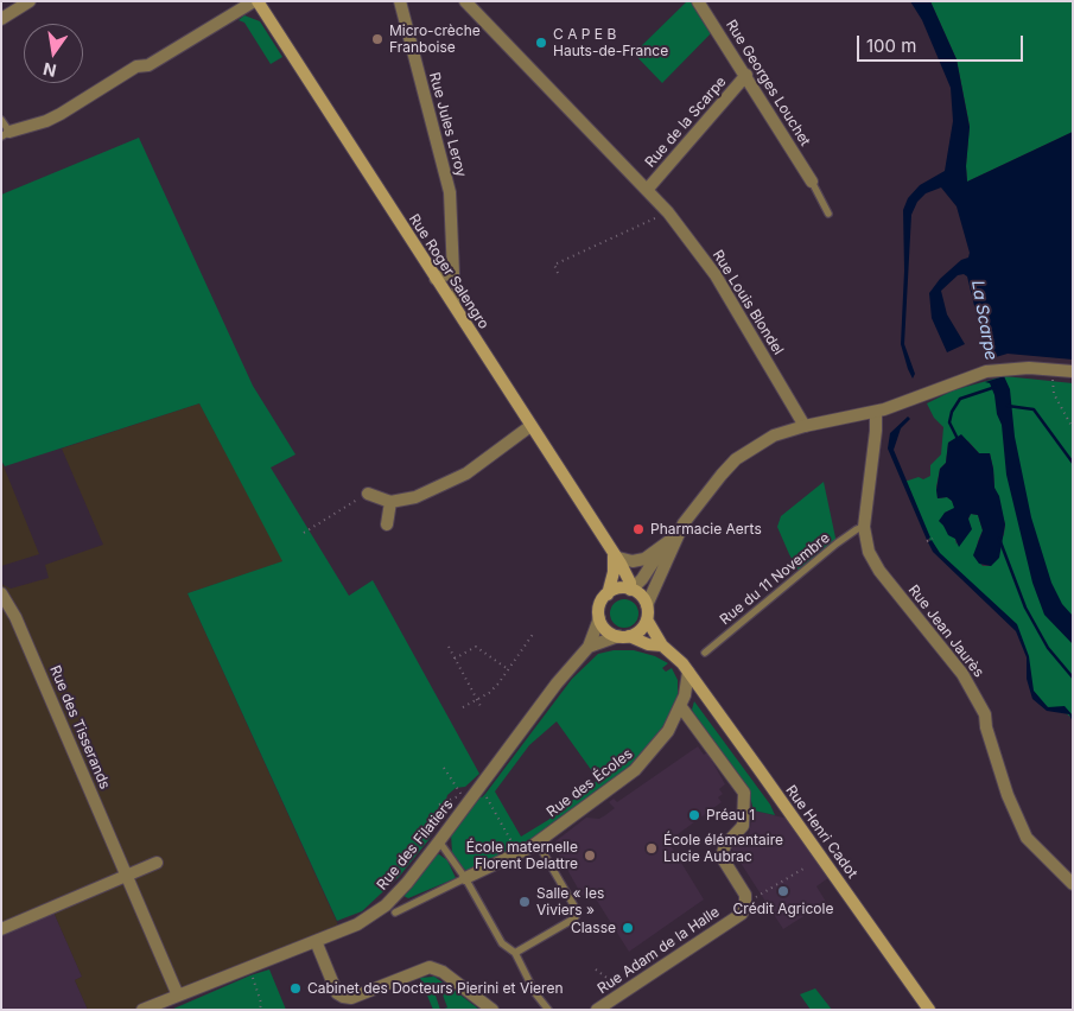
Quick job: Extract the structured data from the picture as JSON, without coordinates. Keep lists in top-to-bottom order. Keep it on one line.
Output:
{"streets":{"main road":["Rue Roger Salengro","Rue Henri Cadot"],"street":["Rue Georges Louchet","Rue de la Scarpe","Rue Jules Leroy","Rue Louis Blondel","Rue Jean Jaurès","Rue des Tisserands","Rue des Écoles","Rue des Filatiers","Rue Adam de la Halle"],"lane":["Rue du 11 Novembre"]},"crossings":[["Rue Georges Louchet","Rue de la Scarpe"],["Rue de la Scarpe","Rue Louis Blondel"],["Rue Roger Salengro","Rue Henri Cadot"],["Rue Roger Salengro","Rue des Filatiers"],["Rue du 11 Novembre","Rue Jean Jaurès"],["Rue des Tisserands","Rue des Filatiers"],["Rue des Écoles","Rue Henri Cadot"],["Rue des Écoles","Rue Adam de la Halle"],["Rue Henri Cadot","Rue des Filatiers"]],"water":["La Scarpe"],"places":["Micro-crèche Franboise","C A P E B Hauts-de-France","Pharmacie Aerts","Préau 1","École élémentaire Lucie Aubrac","École maternelle Florent Delattre","Crédit Agricole","Salle « les Viviers »","Classe","Cabinet des Docteurs Pierini et Vieren"],"scale_bar":"100 m","north":"bottom"}
